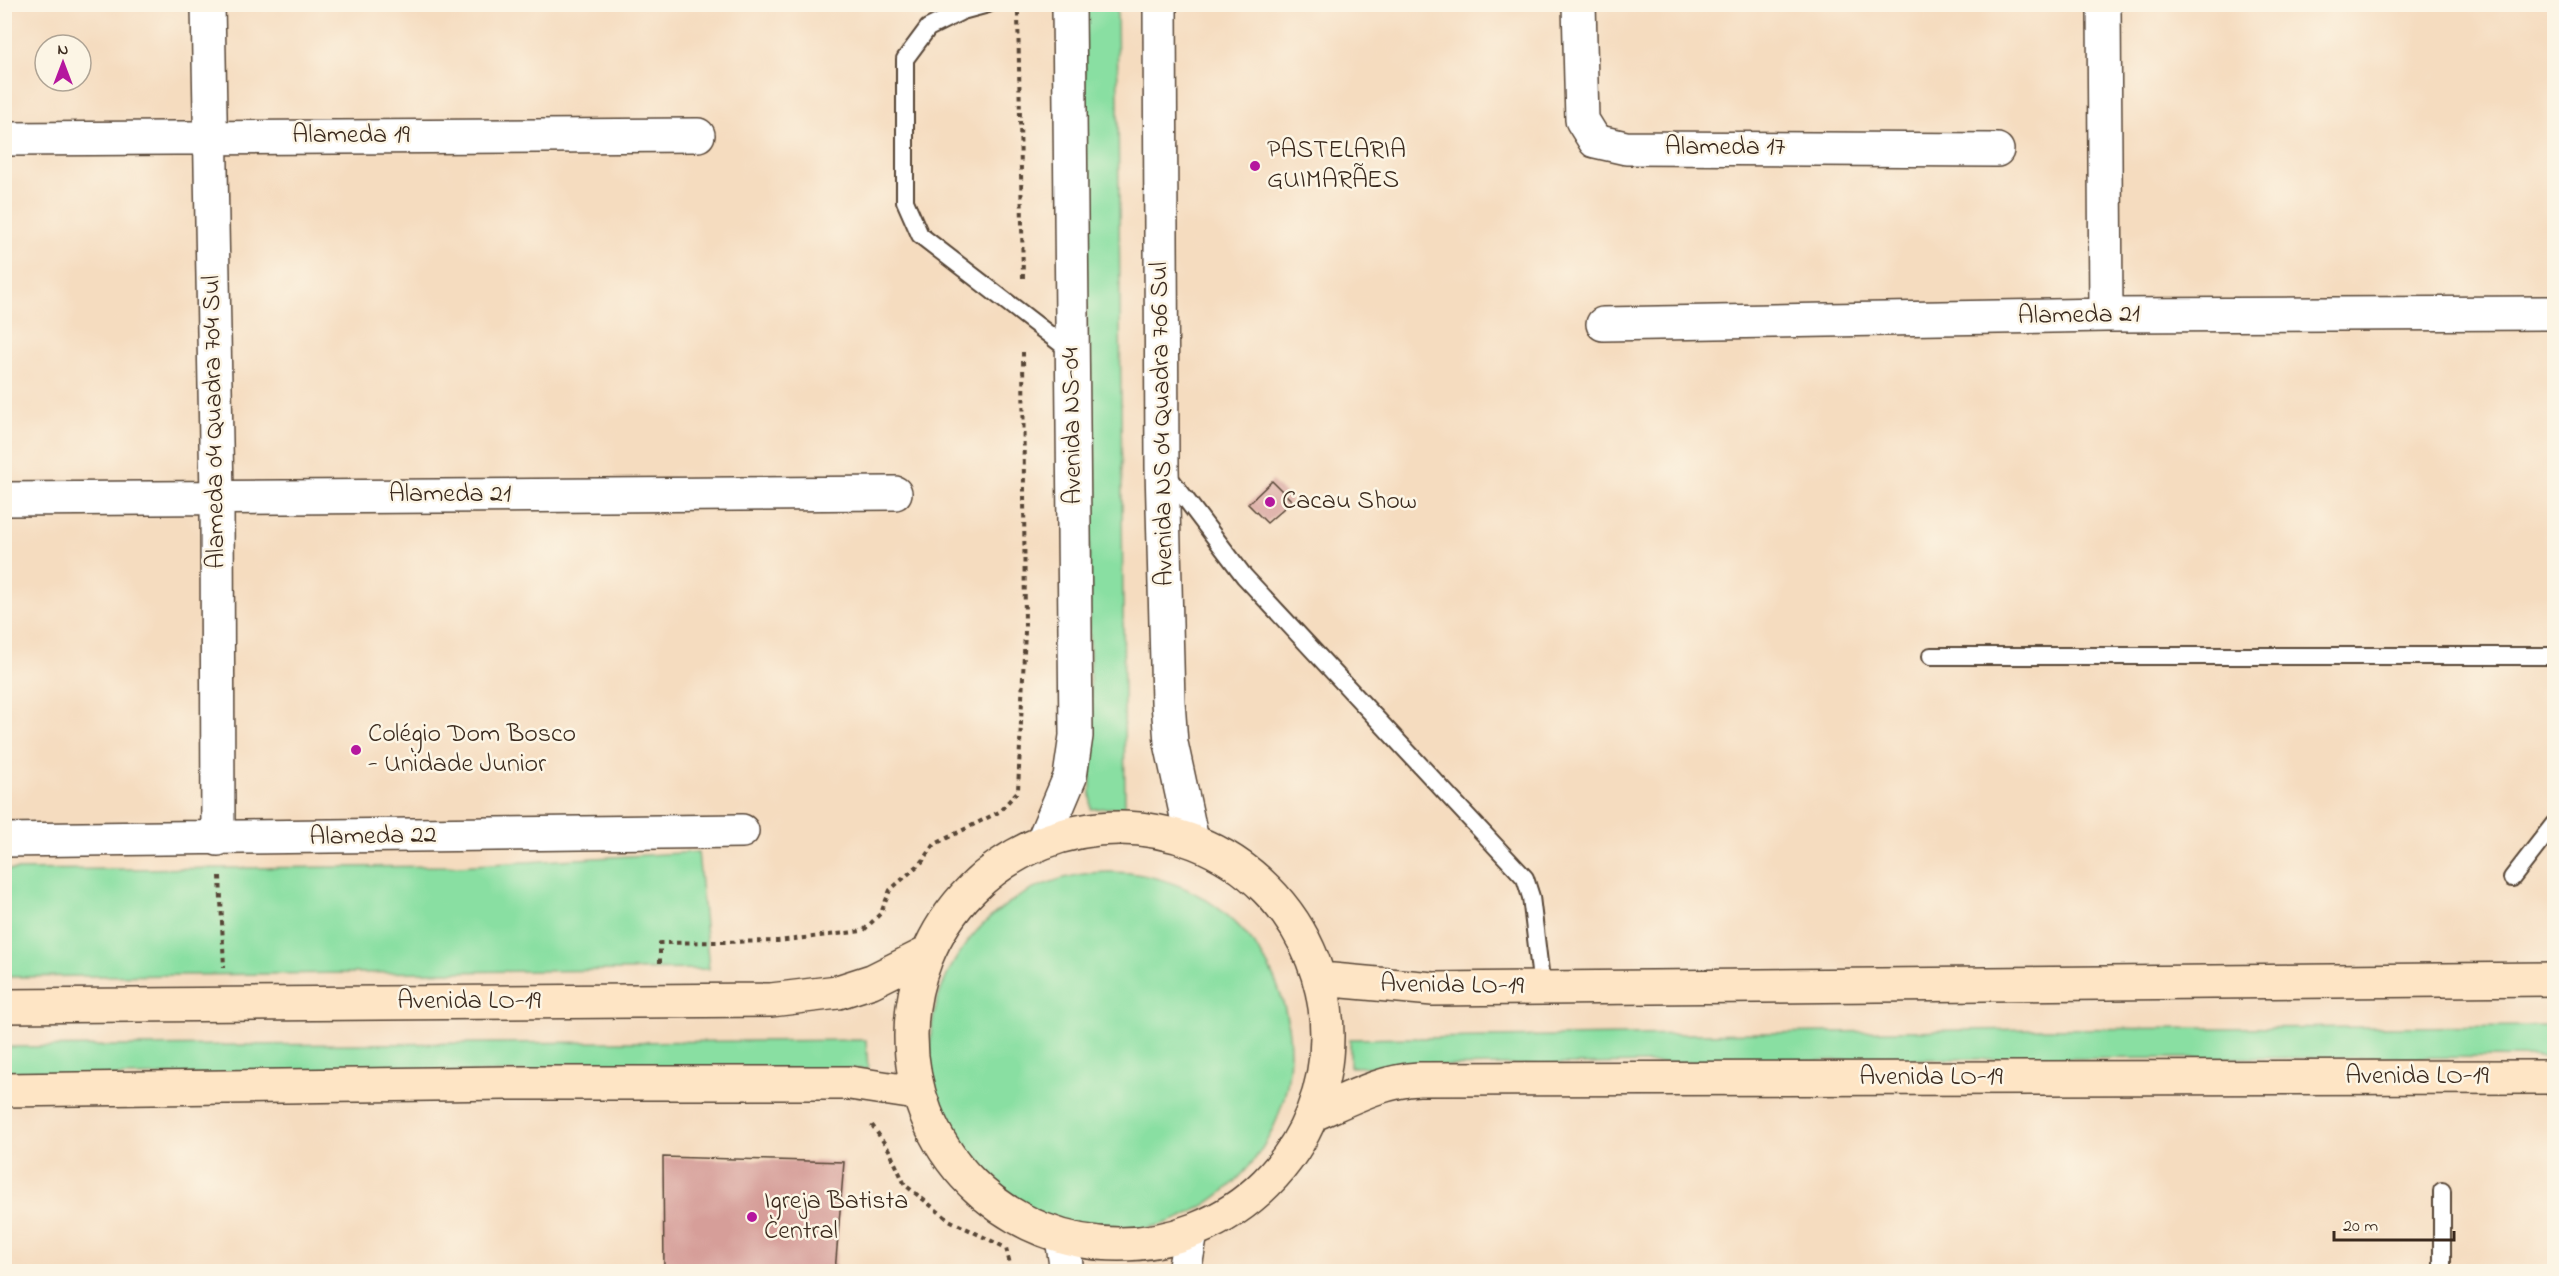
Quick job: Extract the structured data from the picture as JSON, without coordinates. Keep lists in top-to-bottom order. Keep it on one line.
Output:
{"streets":{"main road":["Avenida LO-19"],"street":["Alameda 19","Alameda 17","Alameda 21","Alameda 04 Quadra 704 Sul","Avenida NS 04 Quadra 706 Sul","Avenida NS-04","Alameda 22"]},"crossings":[["Alameda 19","Alameda 04 Quadra 704 Sul"],["Alameda 21","Alameda 04 Quadra 704 Sul"],["Alameda 04 Quadra 704 Sul","Alameda 22"]],"places":["PASTELARIA GUIMARÃES","Cacau Show","Colégio Dom Bosco - Unidade Junior","Igreja Batista Central"],"scale_bar":"20 m","north":"top"}
